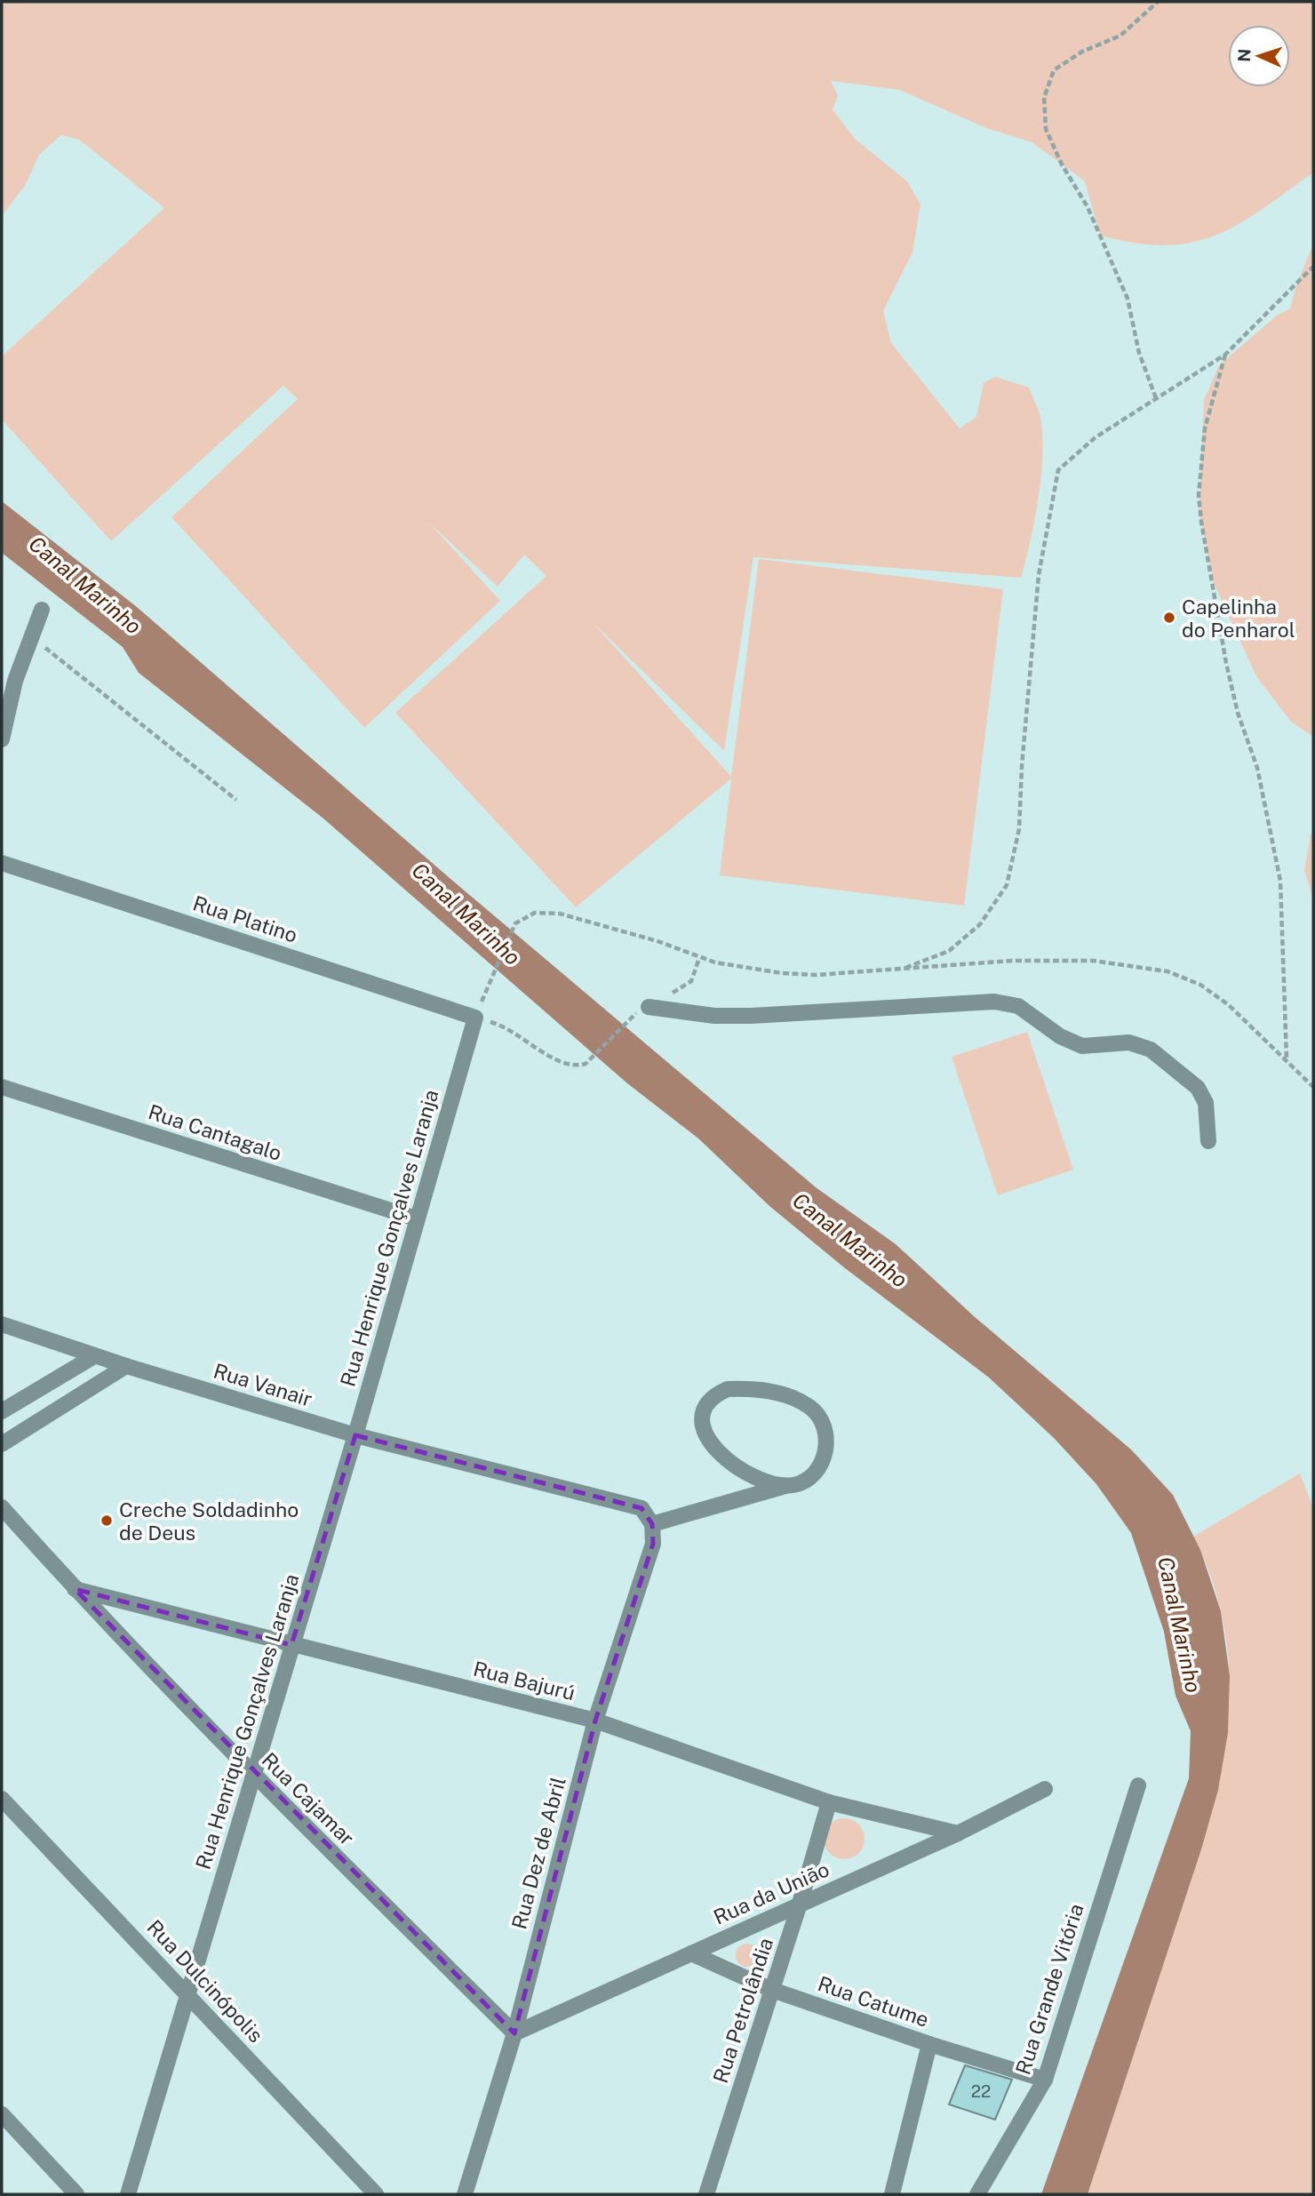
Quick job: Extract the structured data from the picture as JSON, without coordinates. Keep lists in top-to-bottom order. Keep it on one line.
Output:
{"streets":{"street":["Rua Platino","Rua Cantagalo","Rua Henrique Gonçalves Laranja","Rua Vanair","Rua Bajurú","Rua Cajamar","Rua Dez de Abril","Rua da União","Rua Dulcinópolis","Rua Grande Vitória","Rua Catume","Rua Petrolândia"]},"crossings":[["Rua Platino","Rua Henrique Gonçalves Laranja"],["Rua Cantagalo","Rua Henrique Gonçalves Laranja"],["Rua Henrique Gonçalves Laranja","Rua Vanair"],["Rua Henrique Gonçalves Laranja","Rua Bajurú"],["Rua Henrique Gonçalves Laranja","Rua Cajamar"],["Rua Henrique Gonçalves Laranja","Rua Dulcinópolis"],["Rua Vanair","Rua Dez de Abril"],["Rua Bajurú","Rua Cajamar"],["Rua Bajurú","Rua Dez de Abril"],["Rua Bajurú","Rua da União"],["Rua Bajurú","Rua Petrolândia"],["Rua Cajamar","Rua Dez de Abril"],["Rua Cajamar","Rua da União"],["Rua Dez de Abril","Rua da União"],["Rua da União","Rua Catume"],["Rua da União","Rua Petrolândia"],["Rua Grande Vitória","Rua Catume"],["Rua Catume","Rua Petrolândia"]],"water":["Canal Marinho"],"places":["Capelinha do Penharol","Creche Soldadinho de Deus"],"house_numbers":["22"],"north":"left"}
